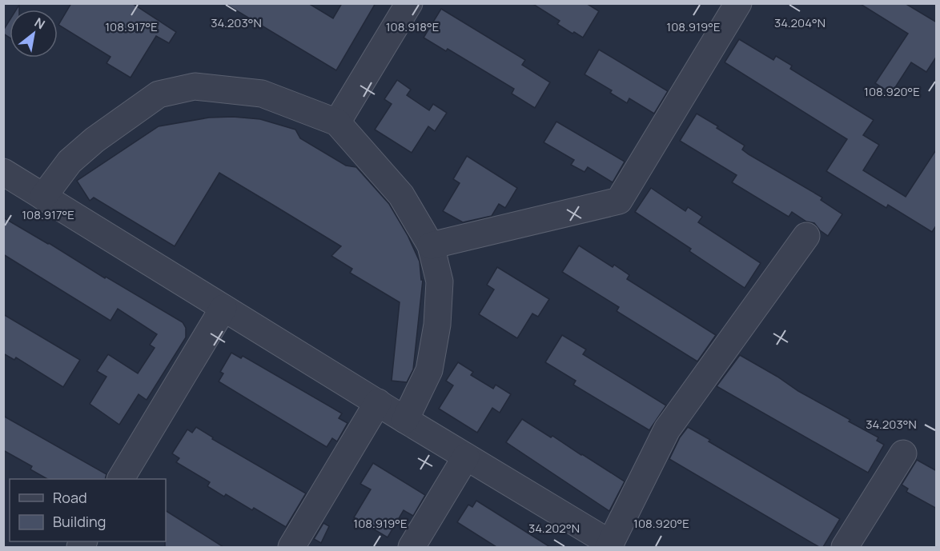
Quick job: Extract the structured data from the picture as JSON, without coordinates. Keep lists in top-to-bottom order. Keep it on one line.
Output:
{"legend":["Road","Building"],"north":"top right","coordinates":["34.203°N","34.204°N","108.917°E","108.918°E","108.919°E","108.920°E","34.202°N"]}
